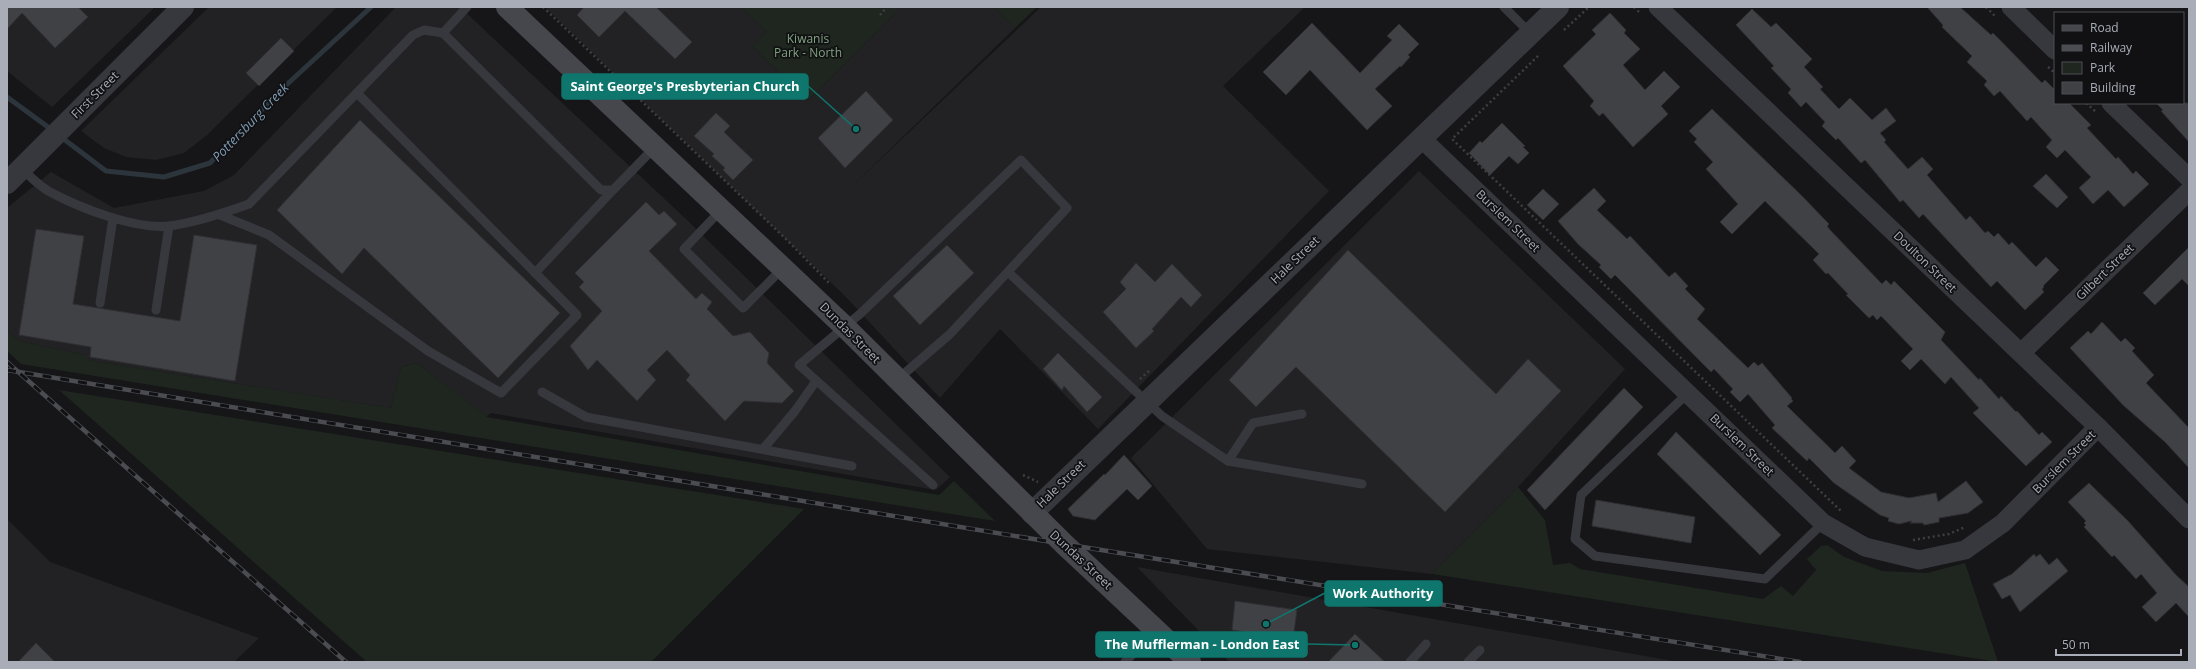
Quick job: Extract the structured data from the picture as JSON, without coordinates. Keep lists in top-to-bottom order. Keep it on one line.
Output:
{"streets":{"main road":["Dundas Street"],"street":["First Street","Burslem Street","Hale Street","Doulton Street","Gilbert Street"]},"crossings":[["Burslem Street","Hale Street"],["Burslem Street","Doulton Street"],["Hale Street","Dundas Street"],["Doulton Street","Gilbert Street"]],"water":["Pottersburg Creek"],"parks":["Kiwanis Park - North"],"places":["Saint George's Presbyterian Church","Work Authority","The Mufflerman - London East"],"legend":["Road","Railway","Park","Building"],"scale_bar":"50 m"}
